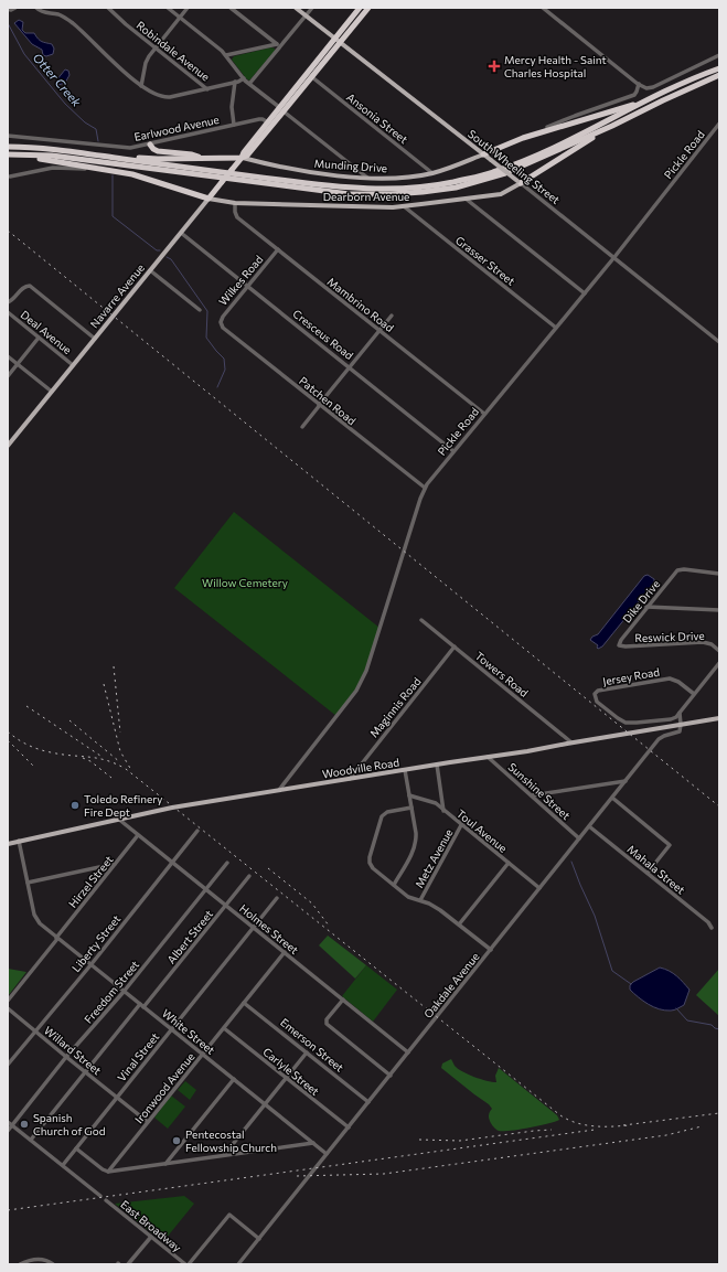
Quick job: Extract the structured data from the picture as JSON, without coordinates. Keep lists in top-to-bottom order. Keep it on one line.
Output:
{"streets":{"highway":["Navarre Avenue"],"main road":["Munding Drive","South Wheeling Street","Dearborn Avenue","Woodville Road"],"street":["Robindale Avenue","Ansonia Street","Earlwood Avenue","Pickle Road","Grasser Street","Wilkes Road","Mambrino Road","Deal Avenue","Cresceus Road","Patchen Road","Dike Drive","Reswick Drive","Towers Road","Jersey Road","Maginnis Road","Sunshine Street","Toul Avenue","Metz Avenue","Mahala Street","Hirzel Street","Holmes Street","Albert Street","Liberty Street","Oakdale Avenue","Freedom Street","White Street","Emerson Street","Willard Street","Vinal Street","Carlyle Street","Ironwood Avenue","East Broadway"]},"crossings":[["Ansonia Street","Munding Drive"],["Ansonia Street","Navarre Avenue"],["Earlwood Avenue","Navarre Avenue"],["Pickle Road","South Wheeling Street"],["Pickle Road","Grasser Street"],["Pickle Road","Mambrino Road"],["Pickle Road","Cresceus Road"],["Pickle Road","Patchen Road"],["Pickle Road","Woodville Road"],["Munding Drive","South Wheeling Street"],["Munding Drive","Navarre Avenue"],["South Wheeling Street","Dearborn Avenue"],["South Wheeling Street","Navarre Avenue"],["Dearborn Avenue","Grasser Street"],["Dearborn Avenue","Navarre Avenue"],["Dearborn Avenue","Mambrino Road"],["Wilkes Road","Mambrino Road"],["Wilkes Road","Cresceus Road"],["Wilkes Road","Patchen Road"],["Navarre Avenue","Deal Avenue"],["Navarre Avenue","Cresceus Road"],["Dike Drive","Reswick Drive"],["Towers Road","Maginnis Road"],["Towers Road","Woodville Road"],["Maginnis Road","Woodville Road"],["Woodville Road","Sunshine Street"],["Woodville Road","Holmes Street"],["Woodville Road","Oakdale Avenue"],["Sunshine Street","Oakdale Avenue"],["Toul Avenue","Metz Avenue"],["Toul Avenue","Oakdale Avenue"],["Mahala Street","Oakdale Avenue"],["Hirzel Street","Holmes Street"],["Hirzel Street","White Street"],["Holmes Street","Albert Street"],["Holmes Street","Liberty Street"],["Holmes Street","Oakdale Avenue"],["Holmes Street","Freedom Street"],["Holmes Street","Vinal Street"],["Holmes Street","Ironwood Avenue"],["Albert Street","White Street"],["Albert Street","Willard Street"],["Liberty Street","White Street"],["Liberty Street","Willard Street"],["Oakdale Avenue","White Street"],["Oakdale Avenue","Emerson Street"],["Oakdale Avenue","Carlyle Street"],["Freedom Street","White Street"],["Freedom Street","Willard Street"],["White Street","Vinal Street"],["White Street","Ironwood Avenue"],["Emerson Street","Ironwood Avenue"],["Willard Street","Vinal Street"],["Willard Street","Ironwood Avenue"],["Carlyle Street","Ironwood Avenue"]],"water":["Otter Creek"],"parks":["Willow Cemetery"],"places":{"health":["Mercy Health - Saint Charles Hospital"],"other":["Toledo Refinery Fire Dept","Spanish Church of God","Pentecostal Fellowship Church"]}}
